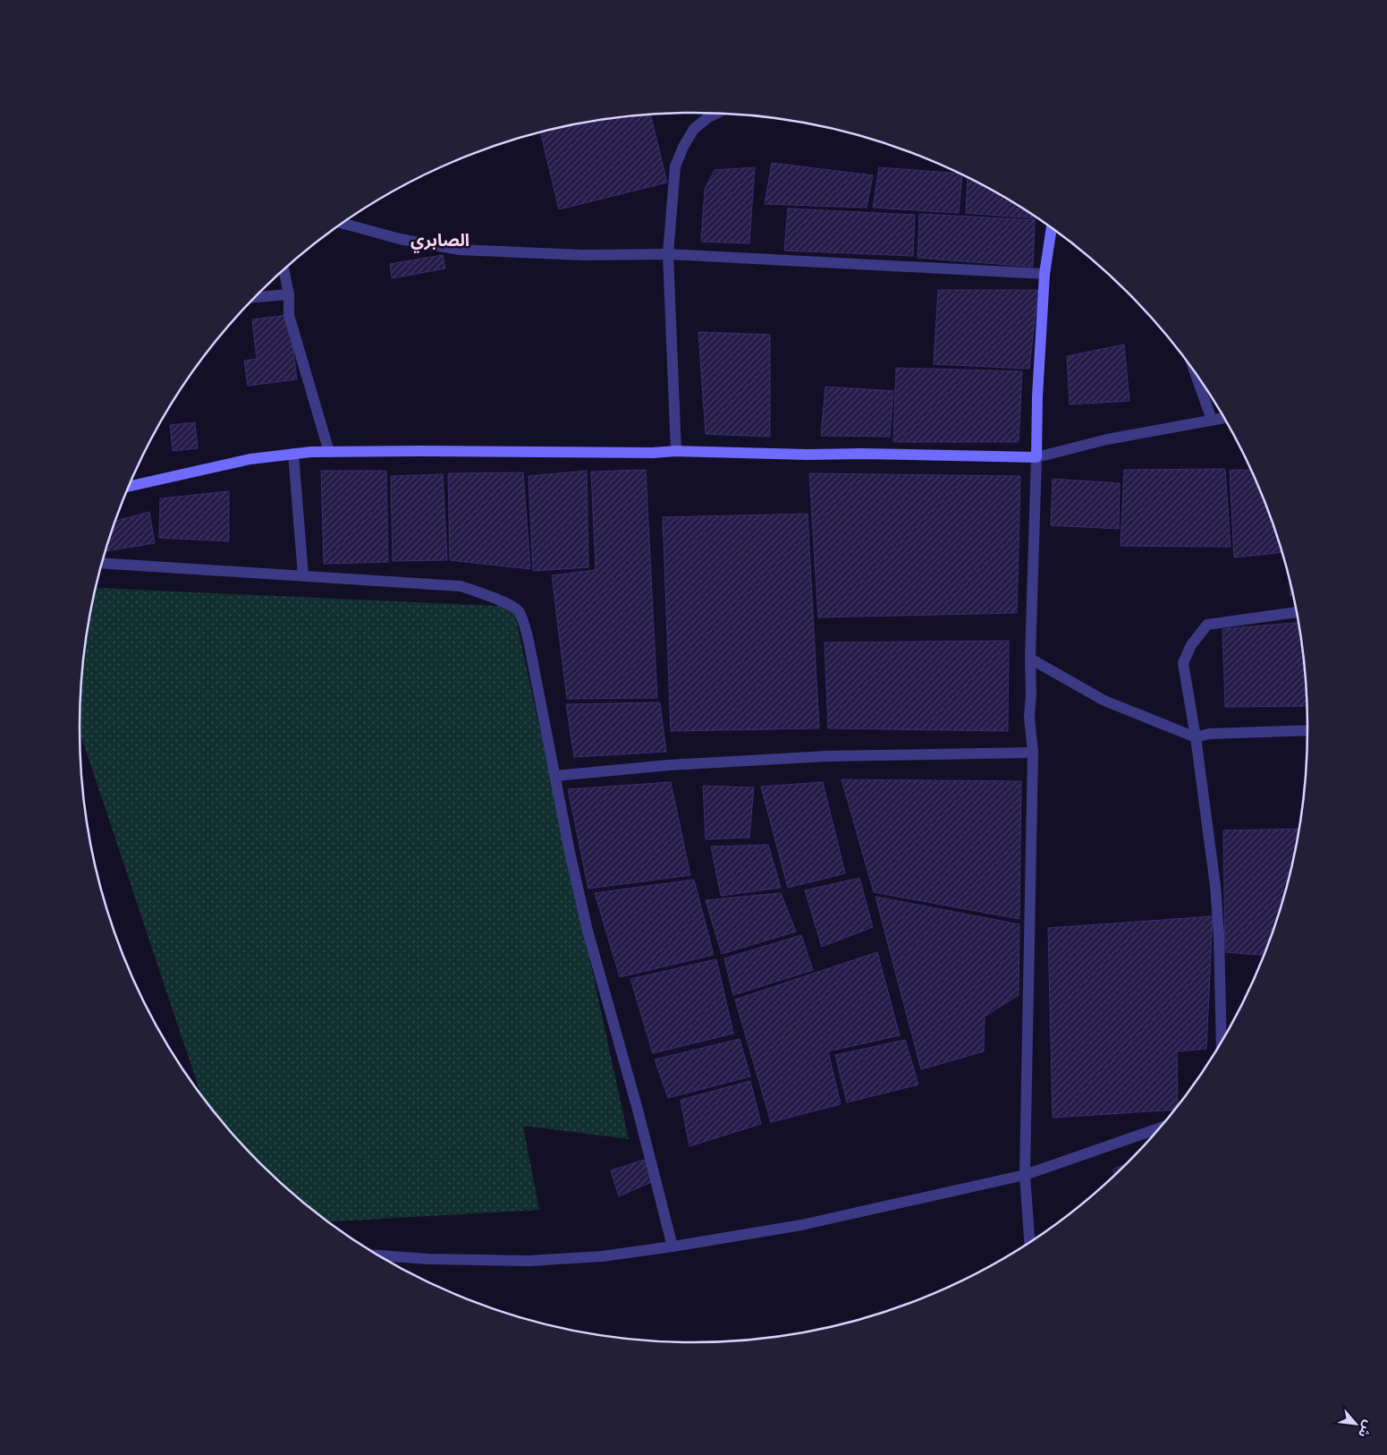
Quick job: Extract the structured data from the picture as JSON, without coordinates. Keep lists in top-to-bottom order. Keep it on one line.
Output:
{"districts":["الصابري"],"north":"bottom right"}
